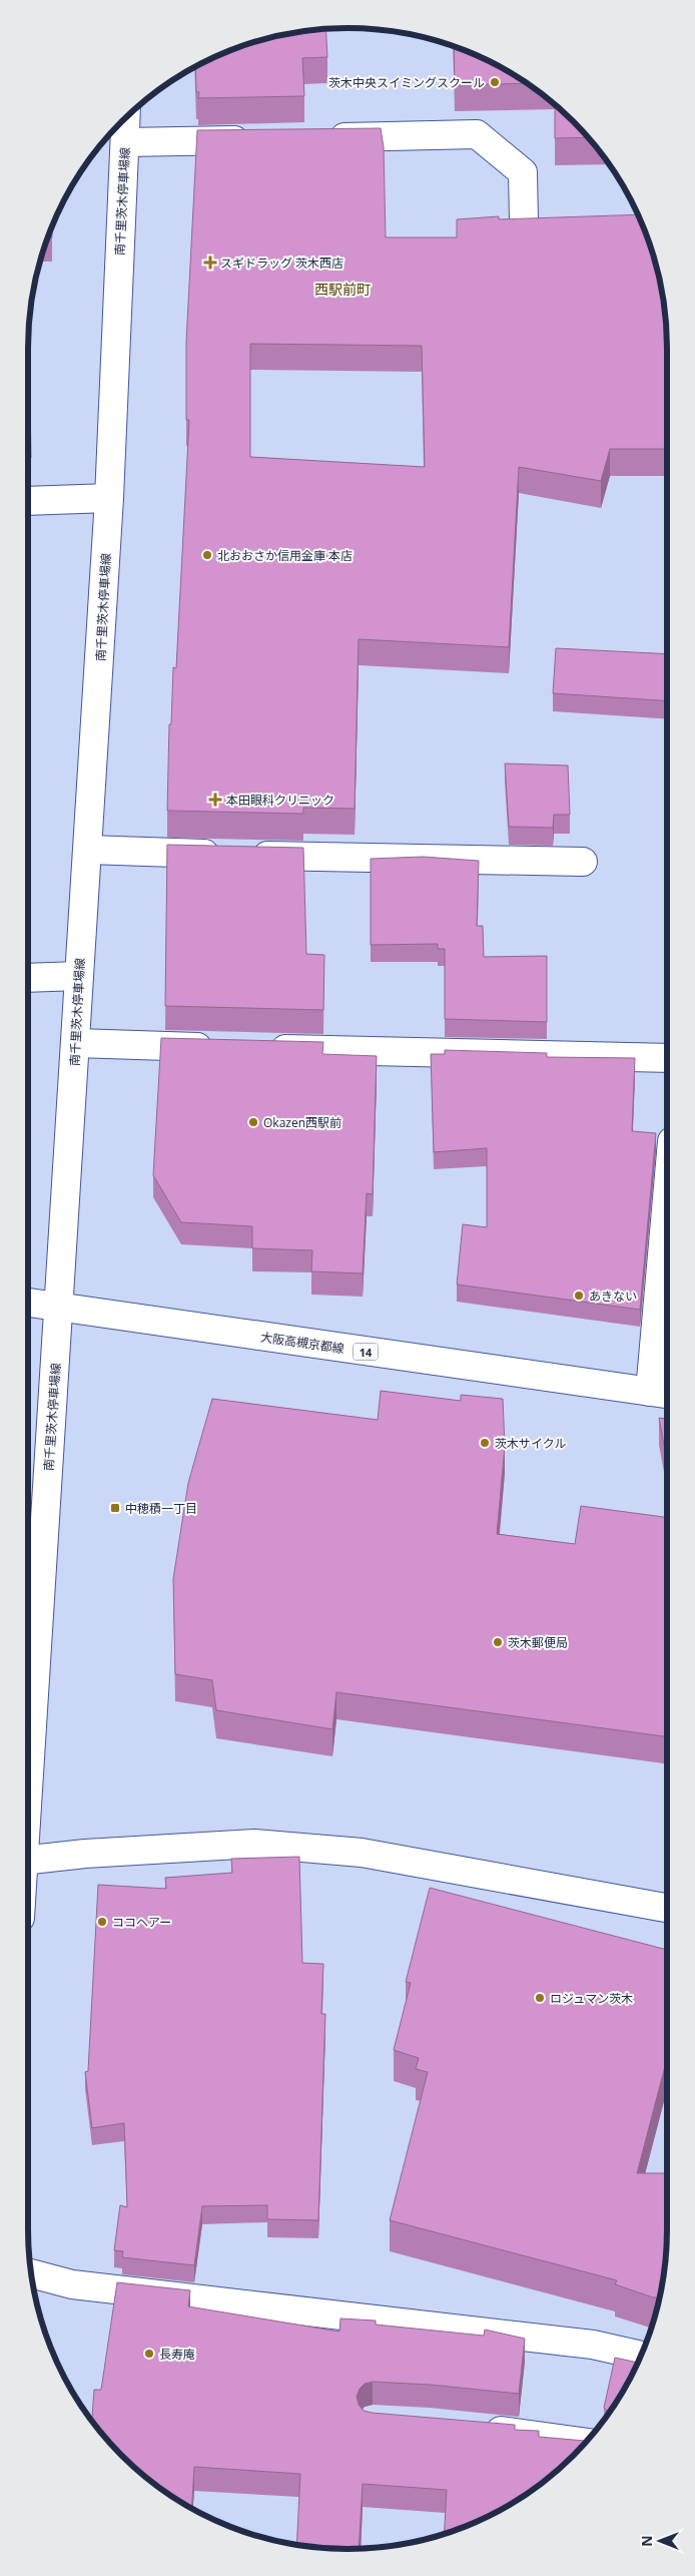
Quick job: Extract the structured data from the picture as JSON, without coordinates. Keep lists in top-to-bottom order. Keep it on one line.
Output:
{"streets":{"street":["南千里茨木停車場線","大阪高槻京都線","14"]},"crossings":[["南千里茨木停車場線","大阪高槻京都線"]],"districts":["西駅前町"],"places":{"other":["茨木中央スイミングスクール","北おおさか信用金庫 本店","Okazen西駅前","あきない","茨木サイクル","茨木郵便局","ココヘアー","ロジュマン茨木","長寿庵"],"health":["スギドラッグ 茨木西店","本田眼科クリニック"],"transit":["中穂積一丁目"]},"north":"left"}
